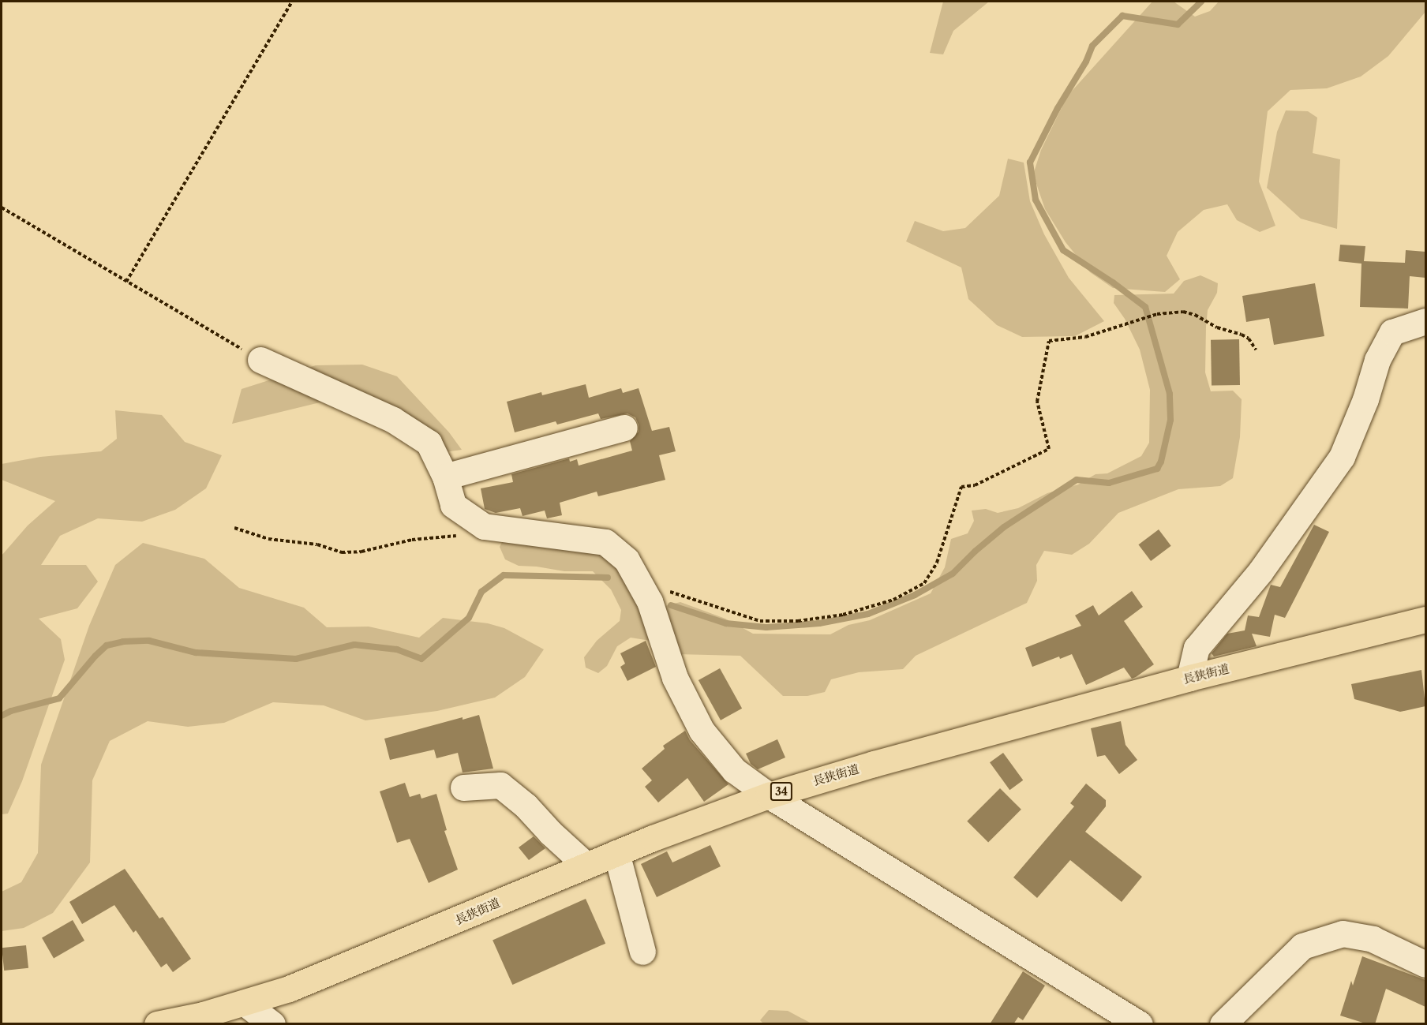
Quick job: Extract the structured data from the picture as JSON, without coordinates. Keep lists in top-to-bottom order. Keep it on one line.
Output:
{"streets":{"main road":["長狭街道","34"]}}
